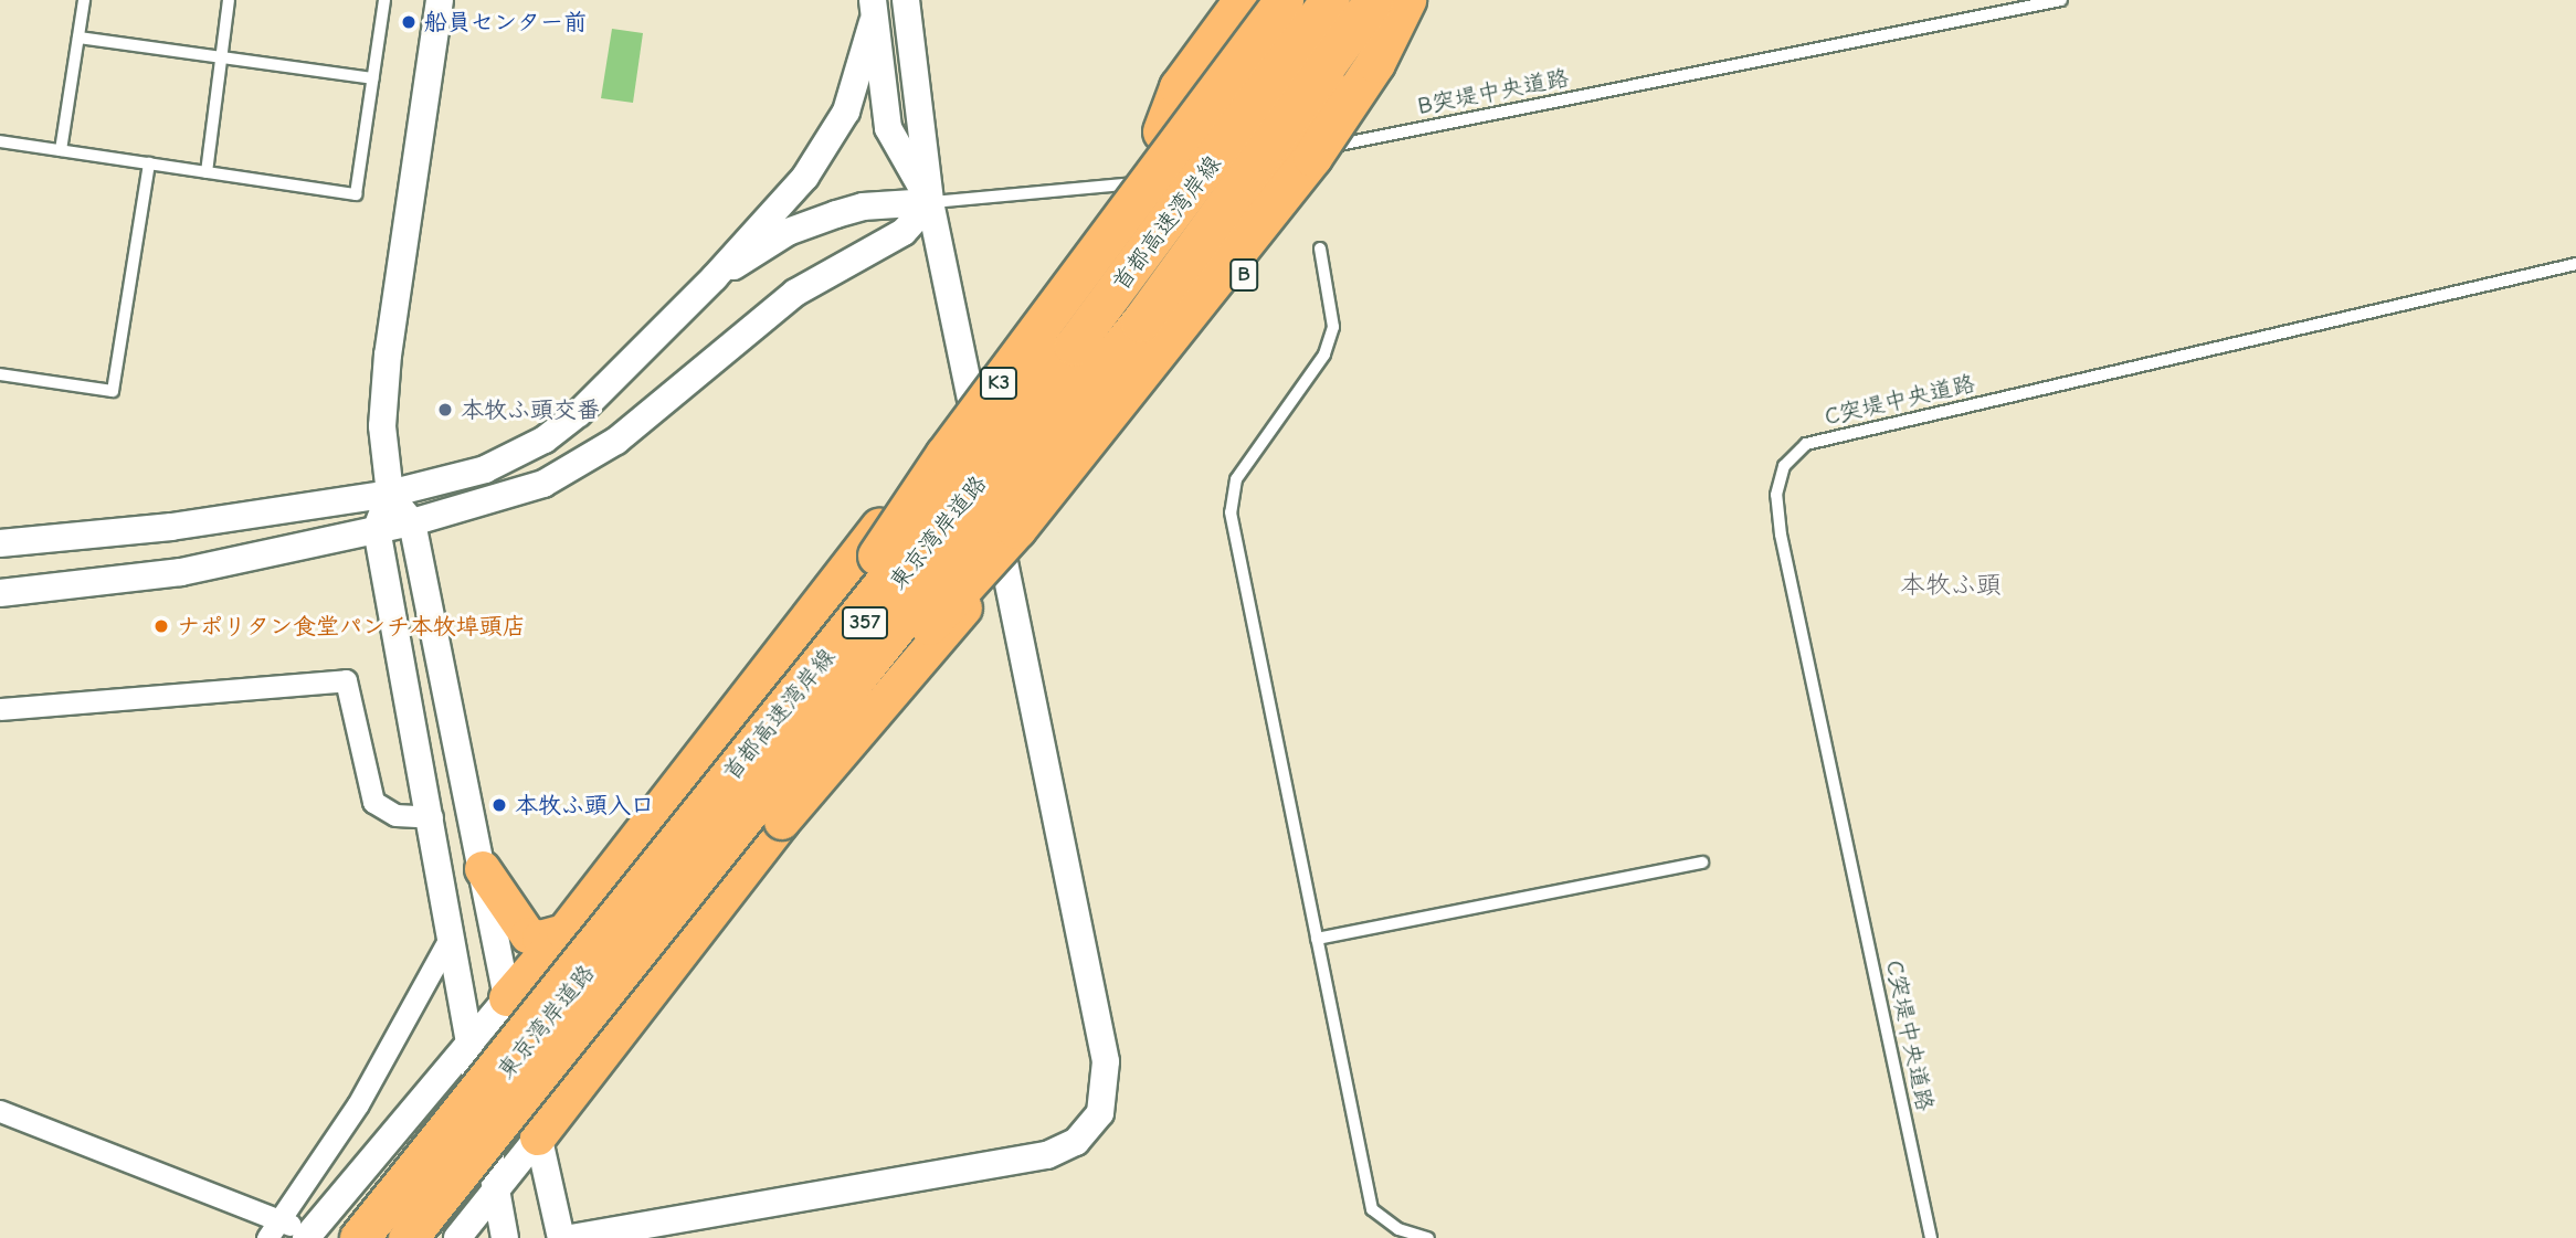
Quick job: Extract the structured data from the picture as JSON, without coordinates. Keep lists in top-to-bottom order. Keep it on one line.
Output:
{"streets":{"highway":["首都高速湾岸線","B","K3","東京湾岸道路","357"],"lane":["B突堤中央道路","C突堤中央道路"]},"crossings":[["首都高速湾岸線","K3"]],"districts":["本牧ふ頭"],"places":["船員センター前","本牧ふ頭交番","ナポリタン食堂パンチ本牧埠頭店","本牧ふ頭入口"]}
